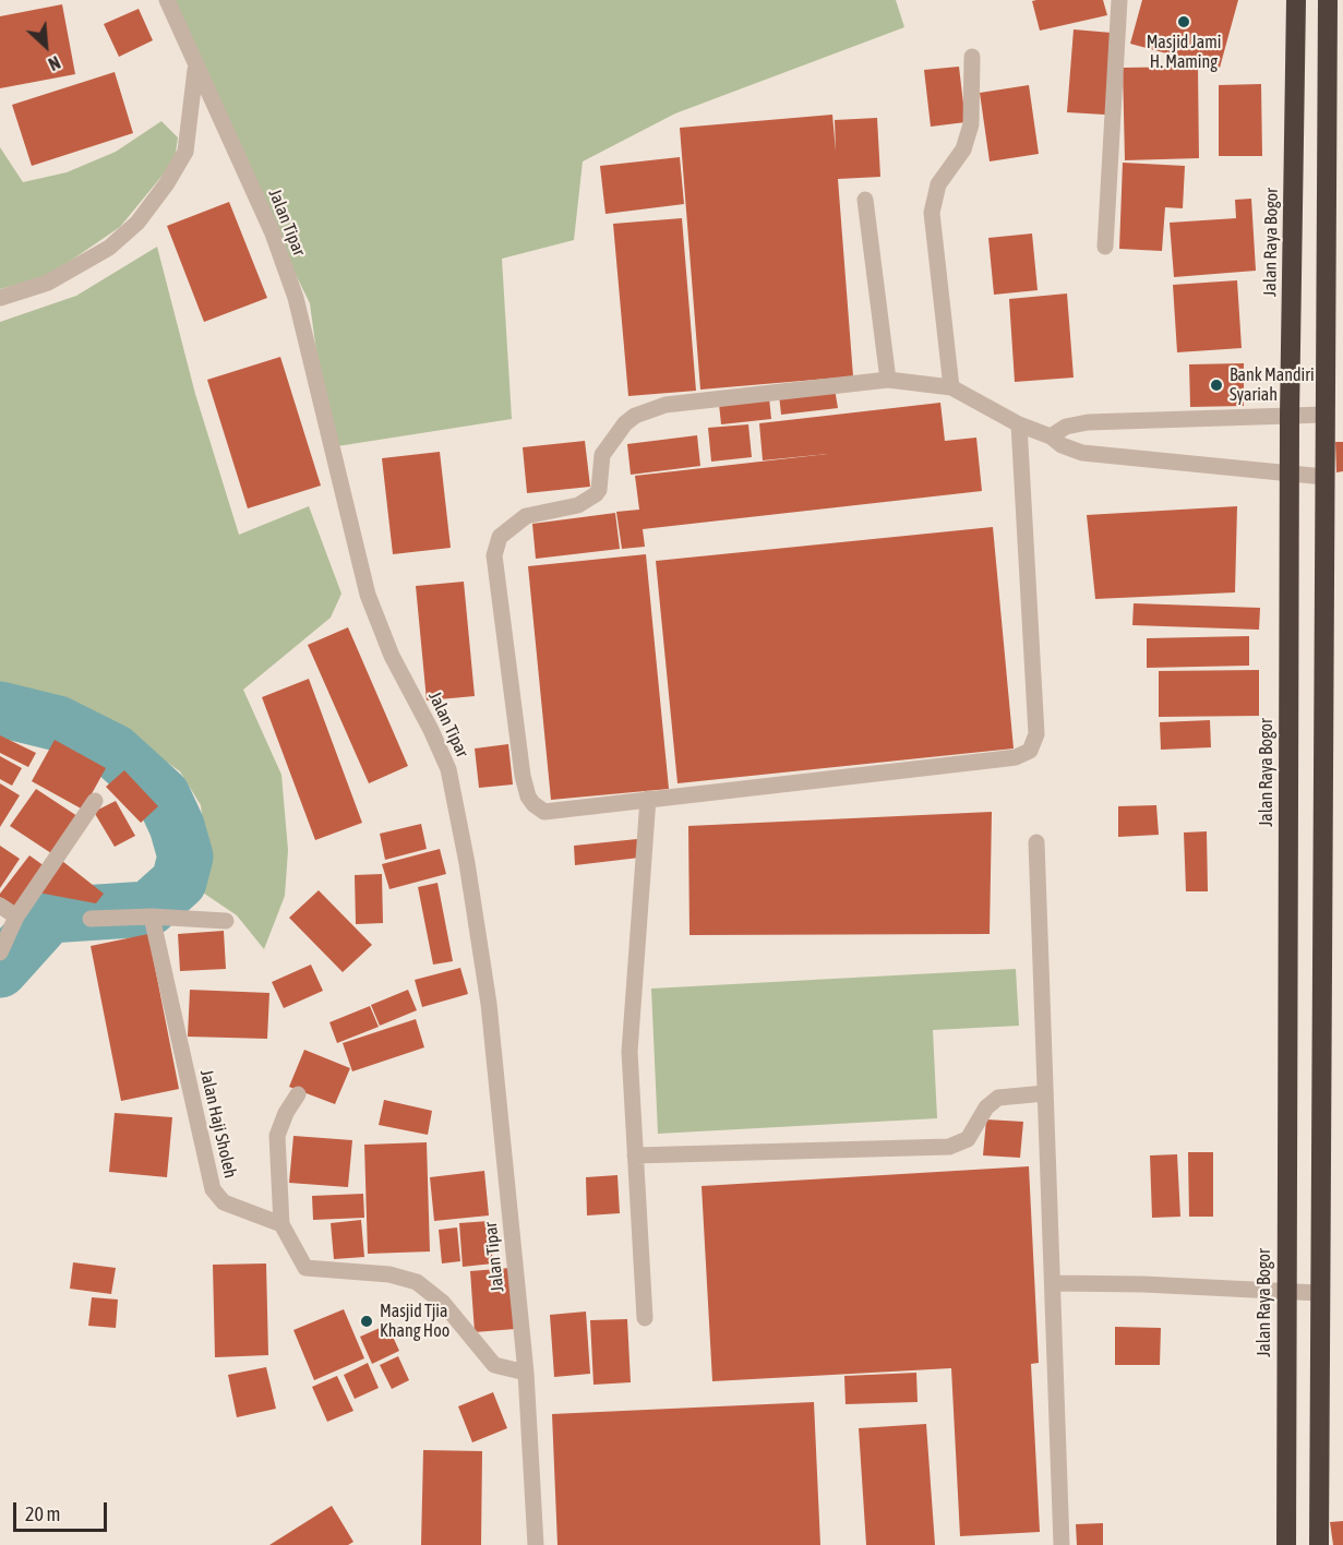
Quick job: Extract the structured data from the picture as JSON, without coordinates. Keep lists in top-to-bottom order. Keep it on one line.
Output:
{"streets":{"highway":["Jalan Raya Bogor"],"street":["Jalan Tipar","Jalan Haji Sholeh"]},"places":["Masjid Jami H. Maming","Bank Mandiri Syariah","Masjid Tjia Khang Hoo"],"scale_bar":"20 m","north":"bottom right"}
